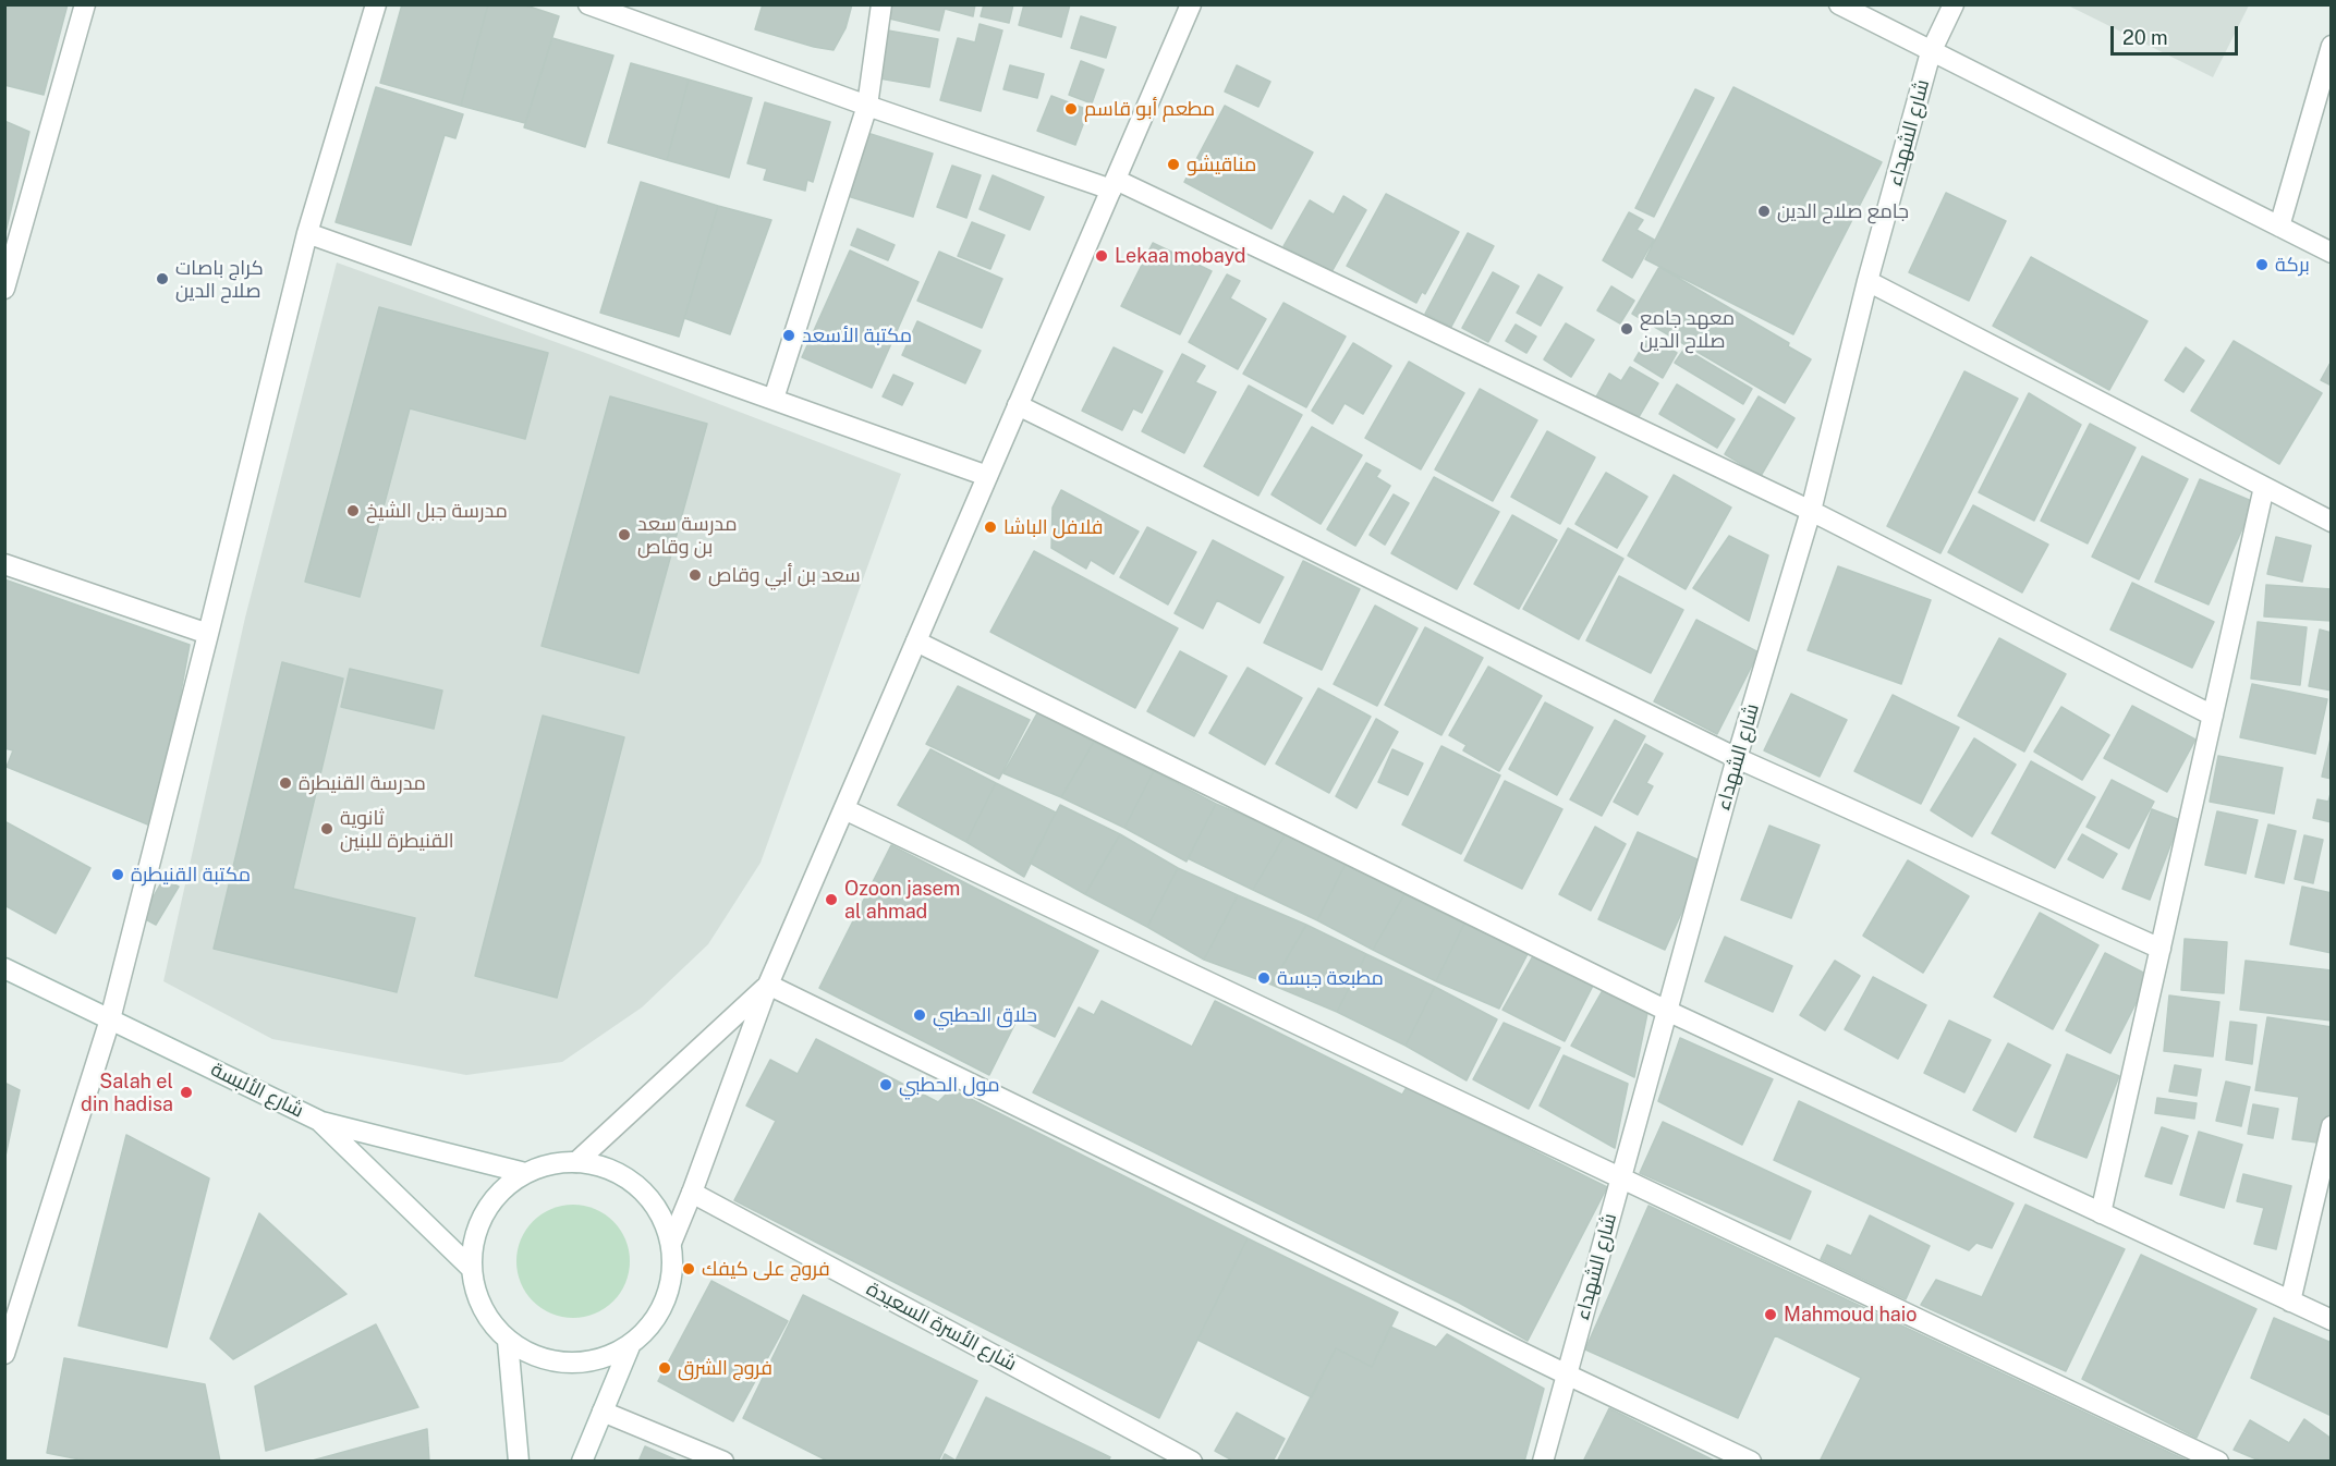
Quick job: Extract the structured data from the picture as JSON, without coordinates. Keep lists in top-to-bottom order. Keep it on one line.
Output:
{"streets":{"street":["شارع الشهداء","شارع الألبسة","شارع الأسرة السعيدة"]},"places":["مطعم أبو قاسم","مناقيشو","جامع صلاح الدين","Lekaa mobayd","بركة","كراج باصات صلاح الدين","معهد جامع صلاح الدين","مكتبة الأسعد","مدرسة جبل الشيخ","فلافل الباشا","مدرسة سعد بن وقاص","سعد بن أبي وقاص","مدرسة القنيطرة","ثانوية القنيطرة للبنين","مكتبة القنيطرة","Ozoon jasem al ahmad","مطبعة جبسة","حلاق الحطبي","مول الحطبي","Salah el din hadisa","فروج على كيفك","Mahmoud haio","فروج الشرق"],"scale_bar":"20 m"}
